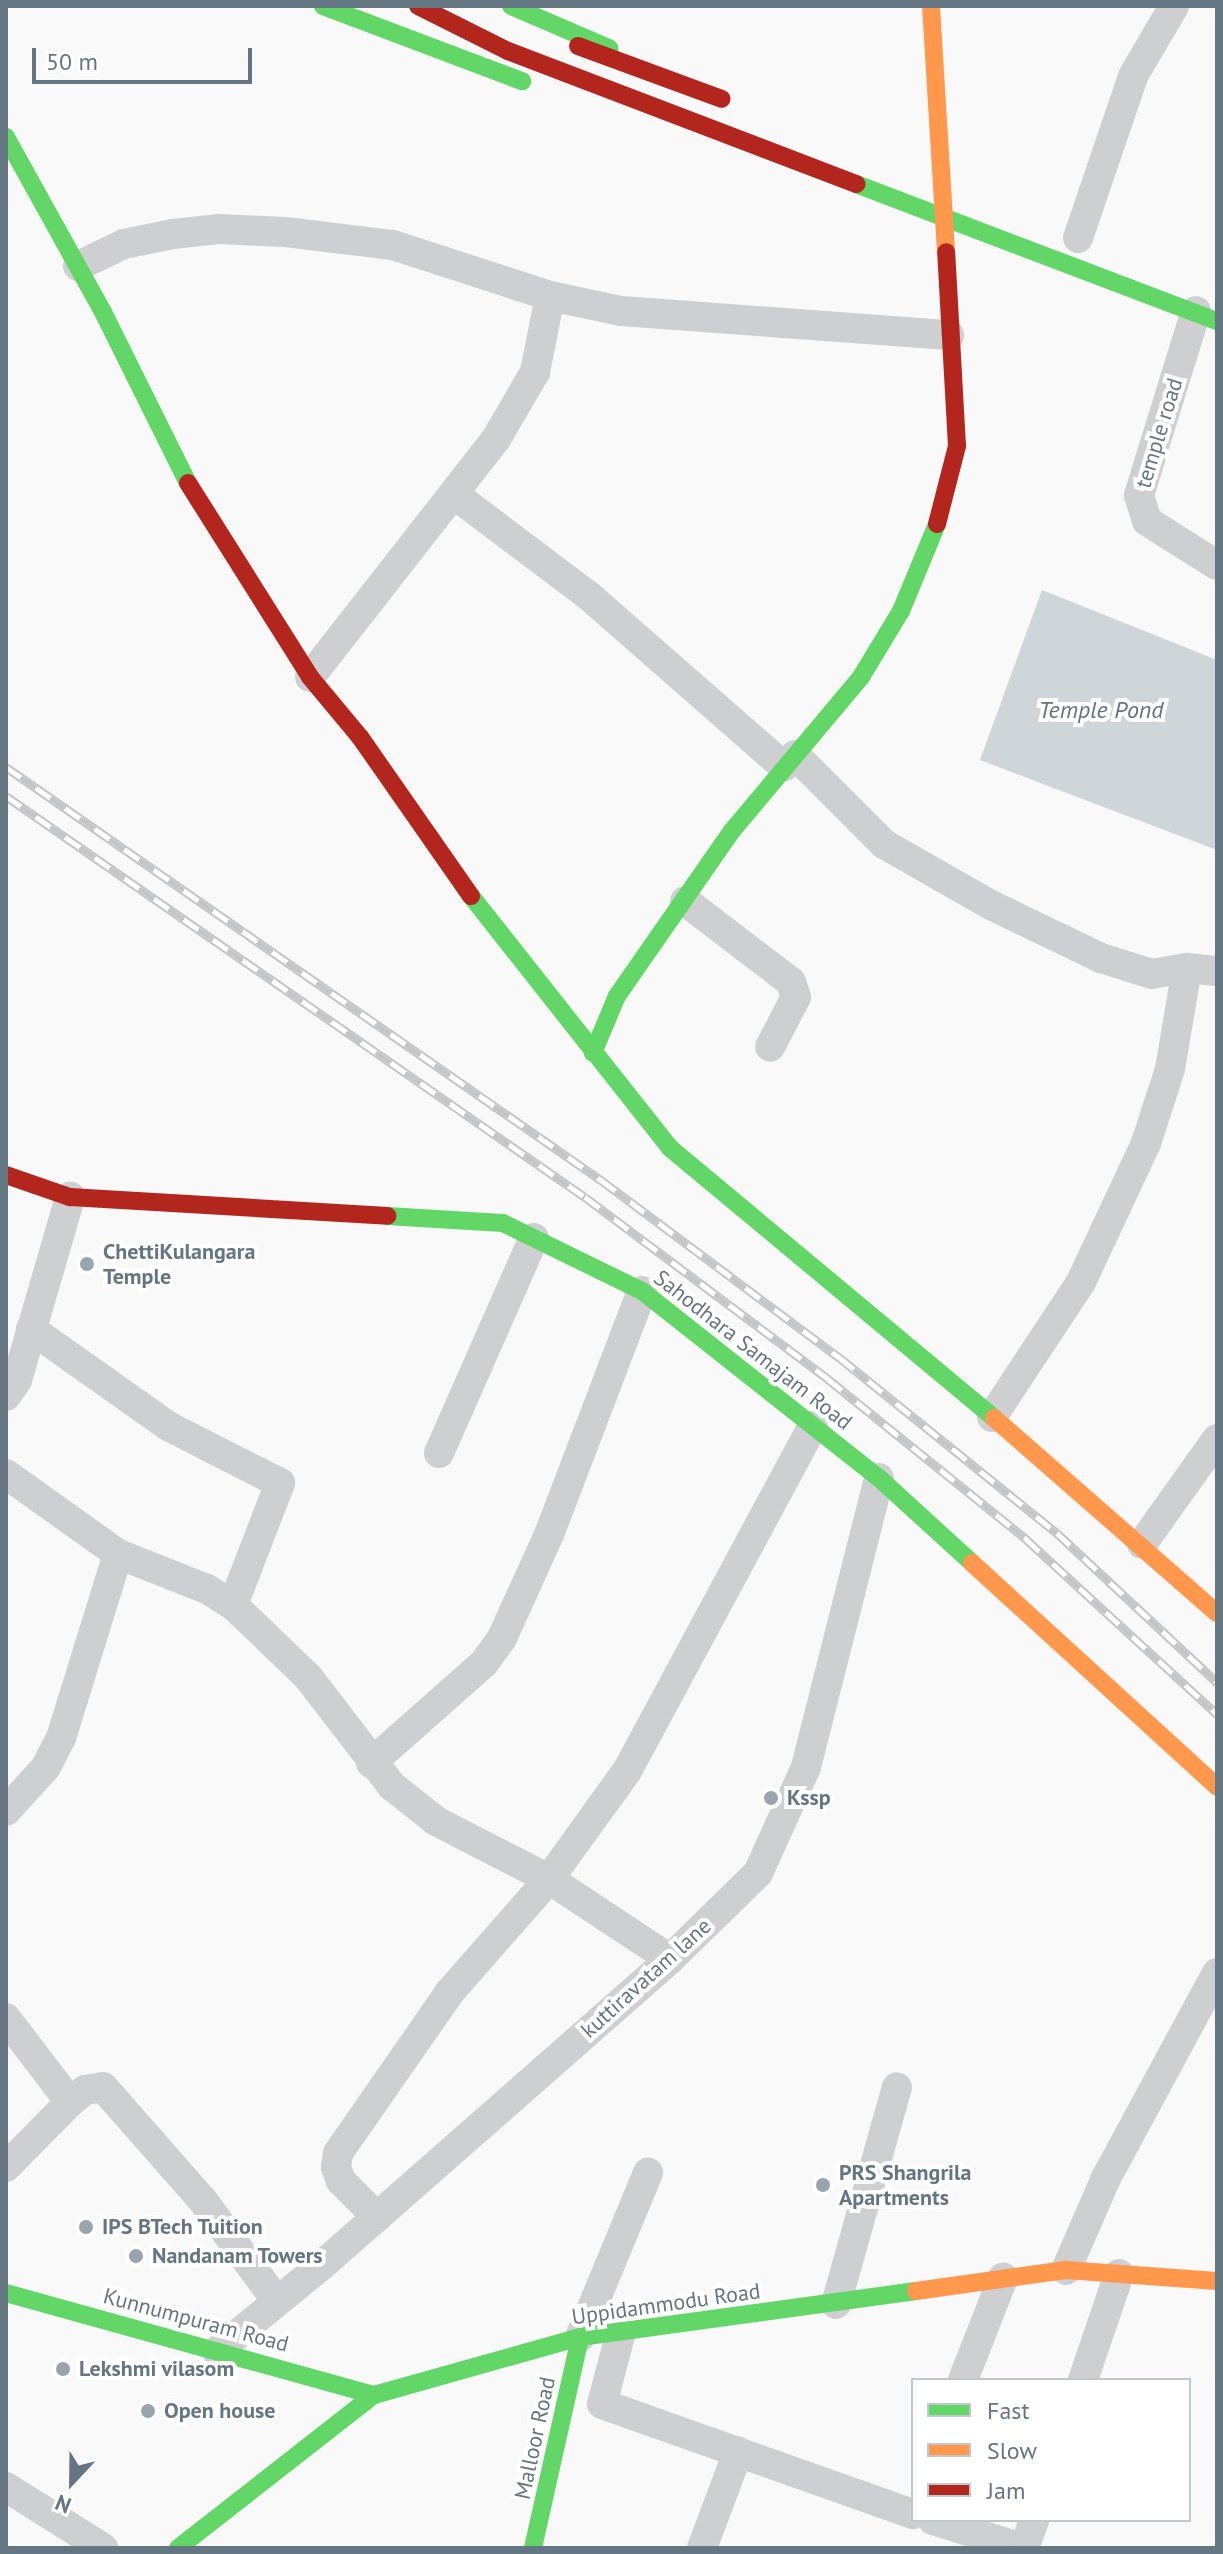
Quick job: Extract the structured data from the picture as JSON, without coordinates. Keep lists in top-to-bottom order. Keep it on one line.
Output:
{"streets":{"street":["temple road","Sahodhara Samajam Road","kuttiravatam lane","Uppidammodu Road","Kunnumpuram Road","Malloor Road"]},"crossings":[["Sahodhara Samajam Road","kuttiravatam lane"],["kuttiravatam lane","Kunnumpuram Road"],["Uppidammodu Road","Kunnumpuram Road"],["Uppidammodu Road","Malloor Road"]],"water":["Temple Pond"],"places":["ChettiKulangara Temple","Kssp","PRS Shangrila Apartments","IPS BTech Tuition","Nandanam Towers","Lekshmi vilasom","Open house"],"legend":["Fast","Slow","Jam"],"scale_bar":"50 m","north":"bottom"}
